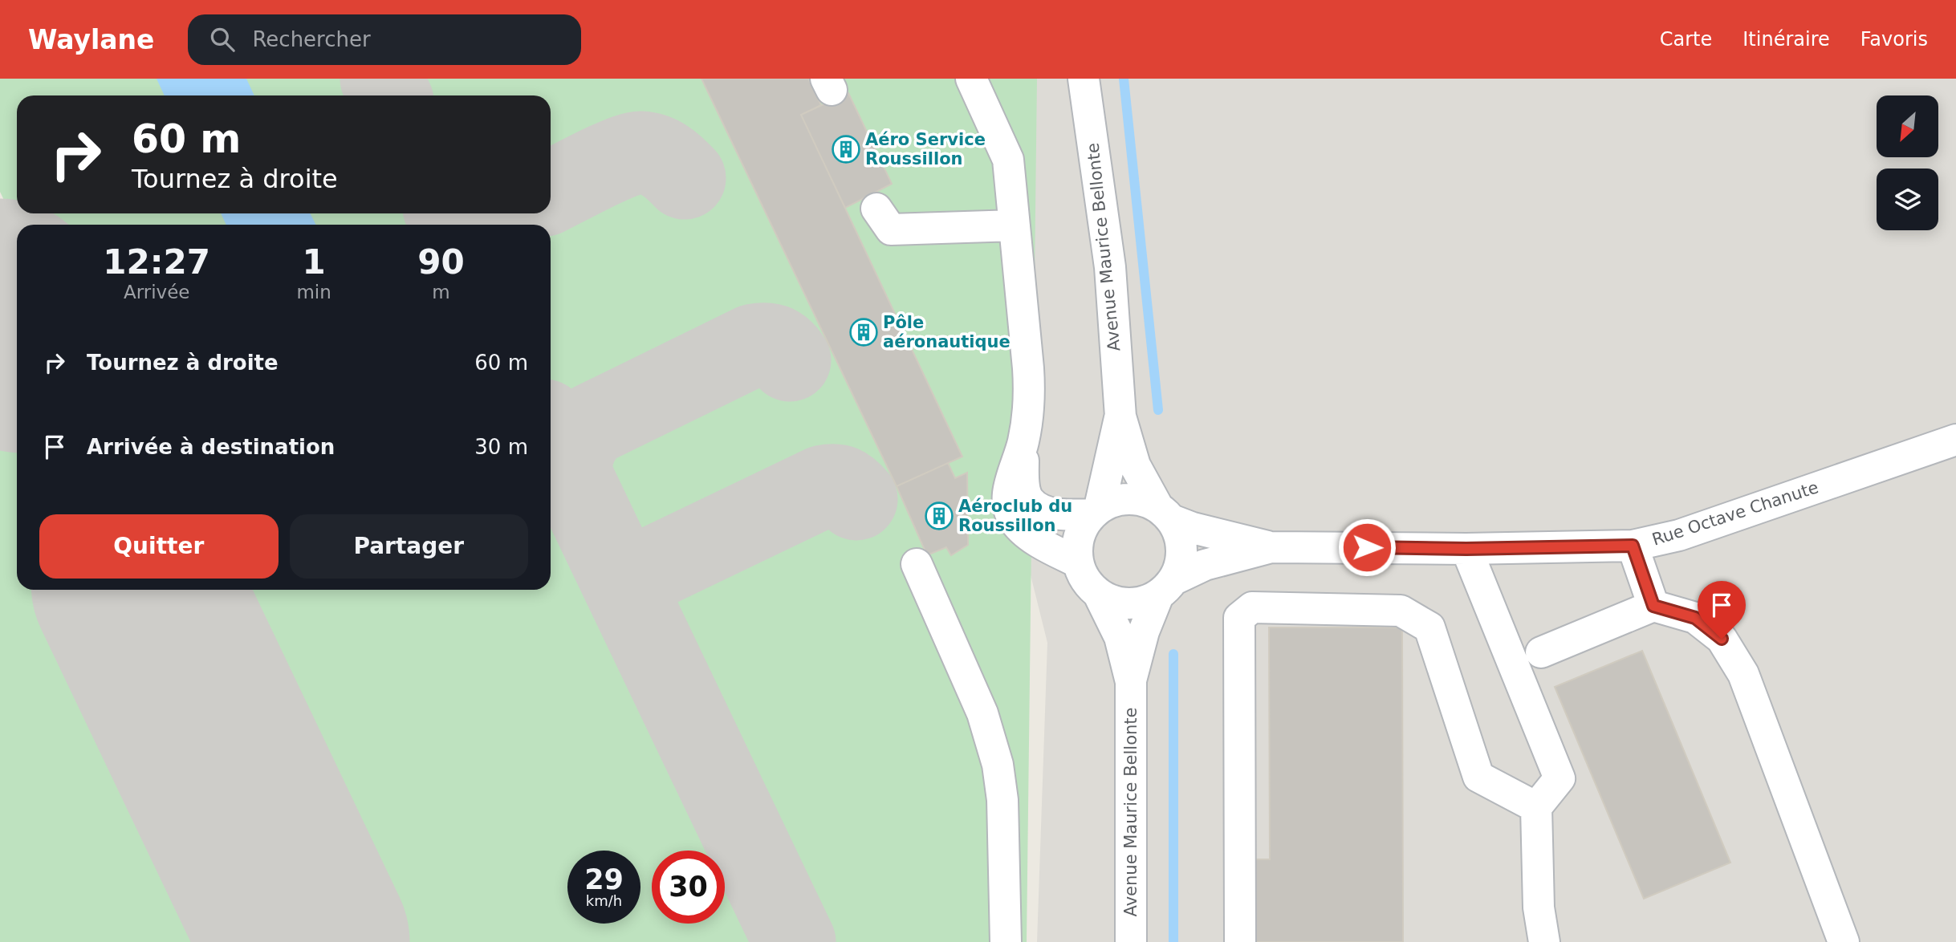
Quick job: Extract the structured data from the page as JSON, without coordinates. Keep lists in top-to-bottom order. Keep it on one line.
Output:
{"streets":{"street":["Avenue Maurice Bellonte","Rue Octave Chanute"]},"crossings":[["Avenue Maurice Bellonte","Rue Octave Chanute"]],"places":{"building":["Aéro Service Roussillon","Pôle aéronautique","Aéroclub du Roussillon"]},"north":"bottom left","page":{"header":"Waylane","search":"Rechercher","nav":["Carte","Itinéraire","Favoris"],"turn":["60 m","Tournez à droite"],"eta":["12:27","Arrivée","1","min","90","m"],"list":[{"name":"Tournez à droite","value":"60 m"},{"name":"Arrivée à destination","value":"30 m"}],"buttons":["Quitter","Partager"],"speed":"29 km/h","limit":"30"}}
